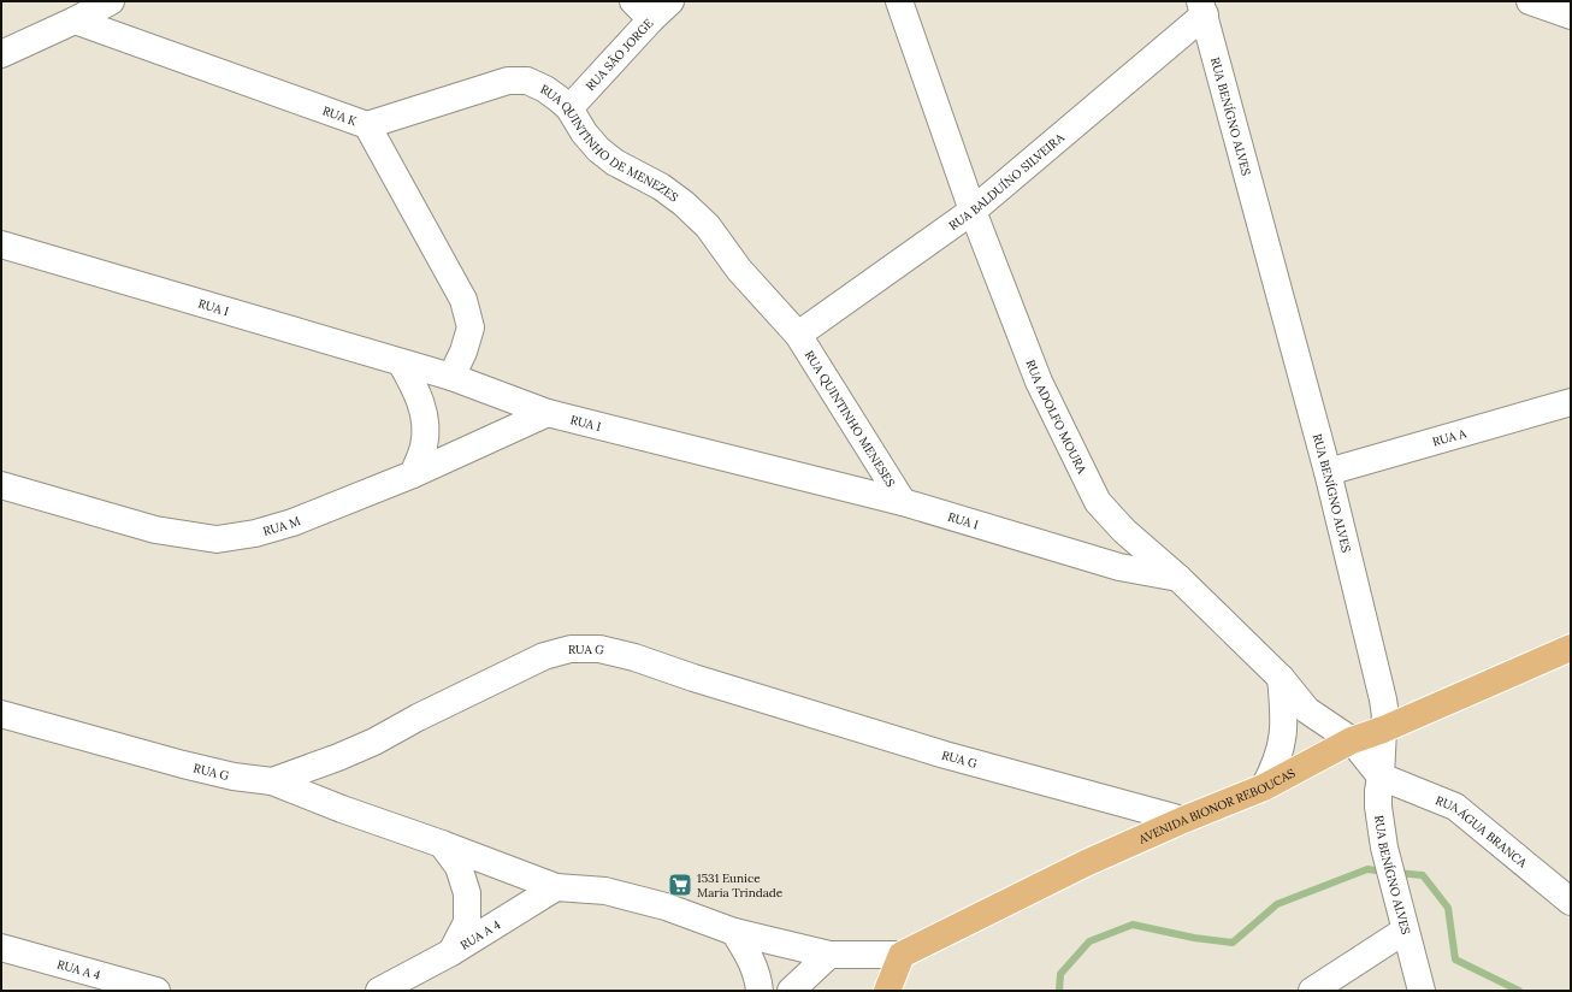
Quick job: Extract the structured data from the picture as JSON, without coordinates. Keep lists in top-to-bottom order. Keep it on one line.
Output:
{"streets":{"main road":["AVENIDA BIONOR REBOUCAS"],"street":["RUA SÃO JORGE","RUA K","RUA BENÍGNO ALVES","RUA QUINTINHO DE MENEZES","RUA BALDUÍNO SILVEIRA","RUA I","RUA ADOLFO MOURA","RUA QUINTINHO MENESES","RUA A","RUA M","RUA G","RUA ÁGUA BRANCA","RUA A 4"]},"crossings":[["RUA SÃO JORGE","RUA QUINTINHO DE MENEZES"],["RUA K","RUA QUINTINHO DE MENEZES"],["RUA K","RUA I"],["RUA BENÍGNO ALVES","RUA BALDUÍNO SILVEIRA"],["RUA BENÍGNO ALVES","RUA ADOLFO MOURA"],["RUA BENÍGNO ALVES","RUA A"],["RUA BENÍGNO ALVES","AVENIDA BIONOR REBOUCAS"],["RUA BENÍGNO ALVES","RUA ÁGUA BRANCA"],["RUA QUINTINHO DE MENEZES","RUA BALDUÍNO SILVEIRA"],["RUA QUINTINHO DE MENEZES","RUA QUINTINHO MENESES"],["RUA BALDUÍNO SILVEIRA","RUA ADOLFO MOURA"],["RUA BALDUÍNO SILVEIRA","RUA QUINTINHO MENESES"],["RUA I","RUA ADOLFO MOURA"],["RUA I","RUA QUINTINHO MENESES"],["RUA I","RUA M"],["RUA ADOLFO MOURA","AVENIDA BIONOR REBOUCAS"],["RUA ADOLFO MOURA","RUA ÁGUA BRANCA"],["RUA G","AVENIDA BIONOR REBOUCAS"]],"places":{"supermarket":["1531 Eunice Maria Trindade"]}}
